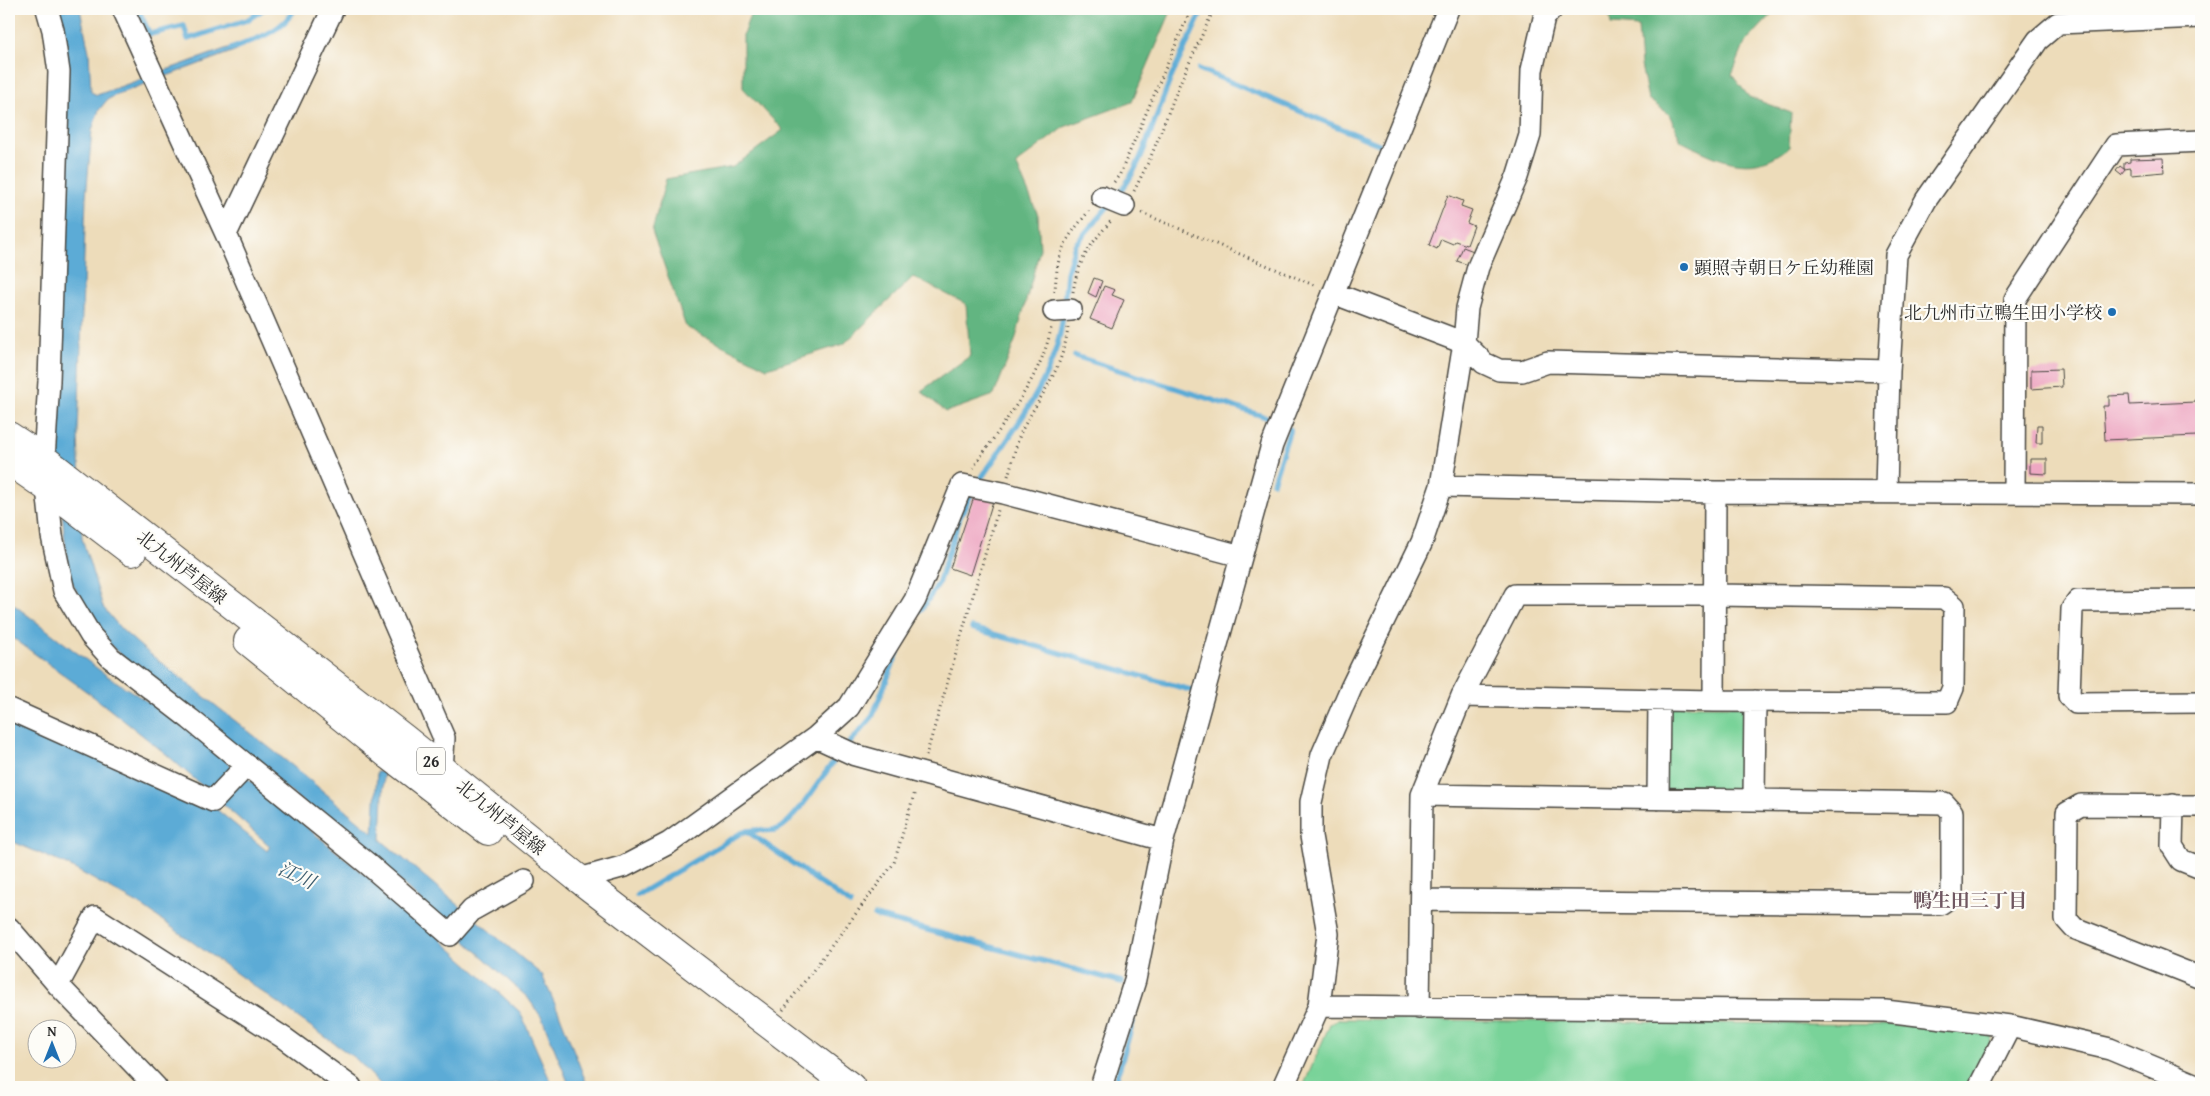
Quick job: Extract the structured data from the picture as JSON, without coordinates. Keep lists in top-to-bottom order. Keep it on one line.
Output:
{"streets":{"main road":["北九州芦屋線","26"]},"districts":["鴨生田三丁目"],"water":["江川"],"places":["顕照寺朝日ケ丘幼稚園","北九州市立鴨生田小学校"],"north":"top"}
